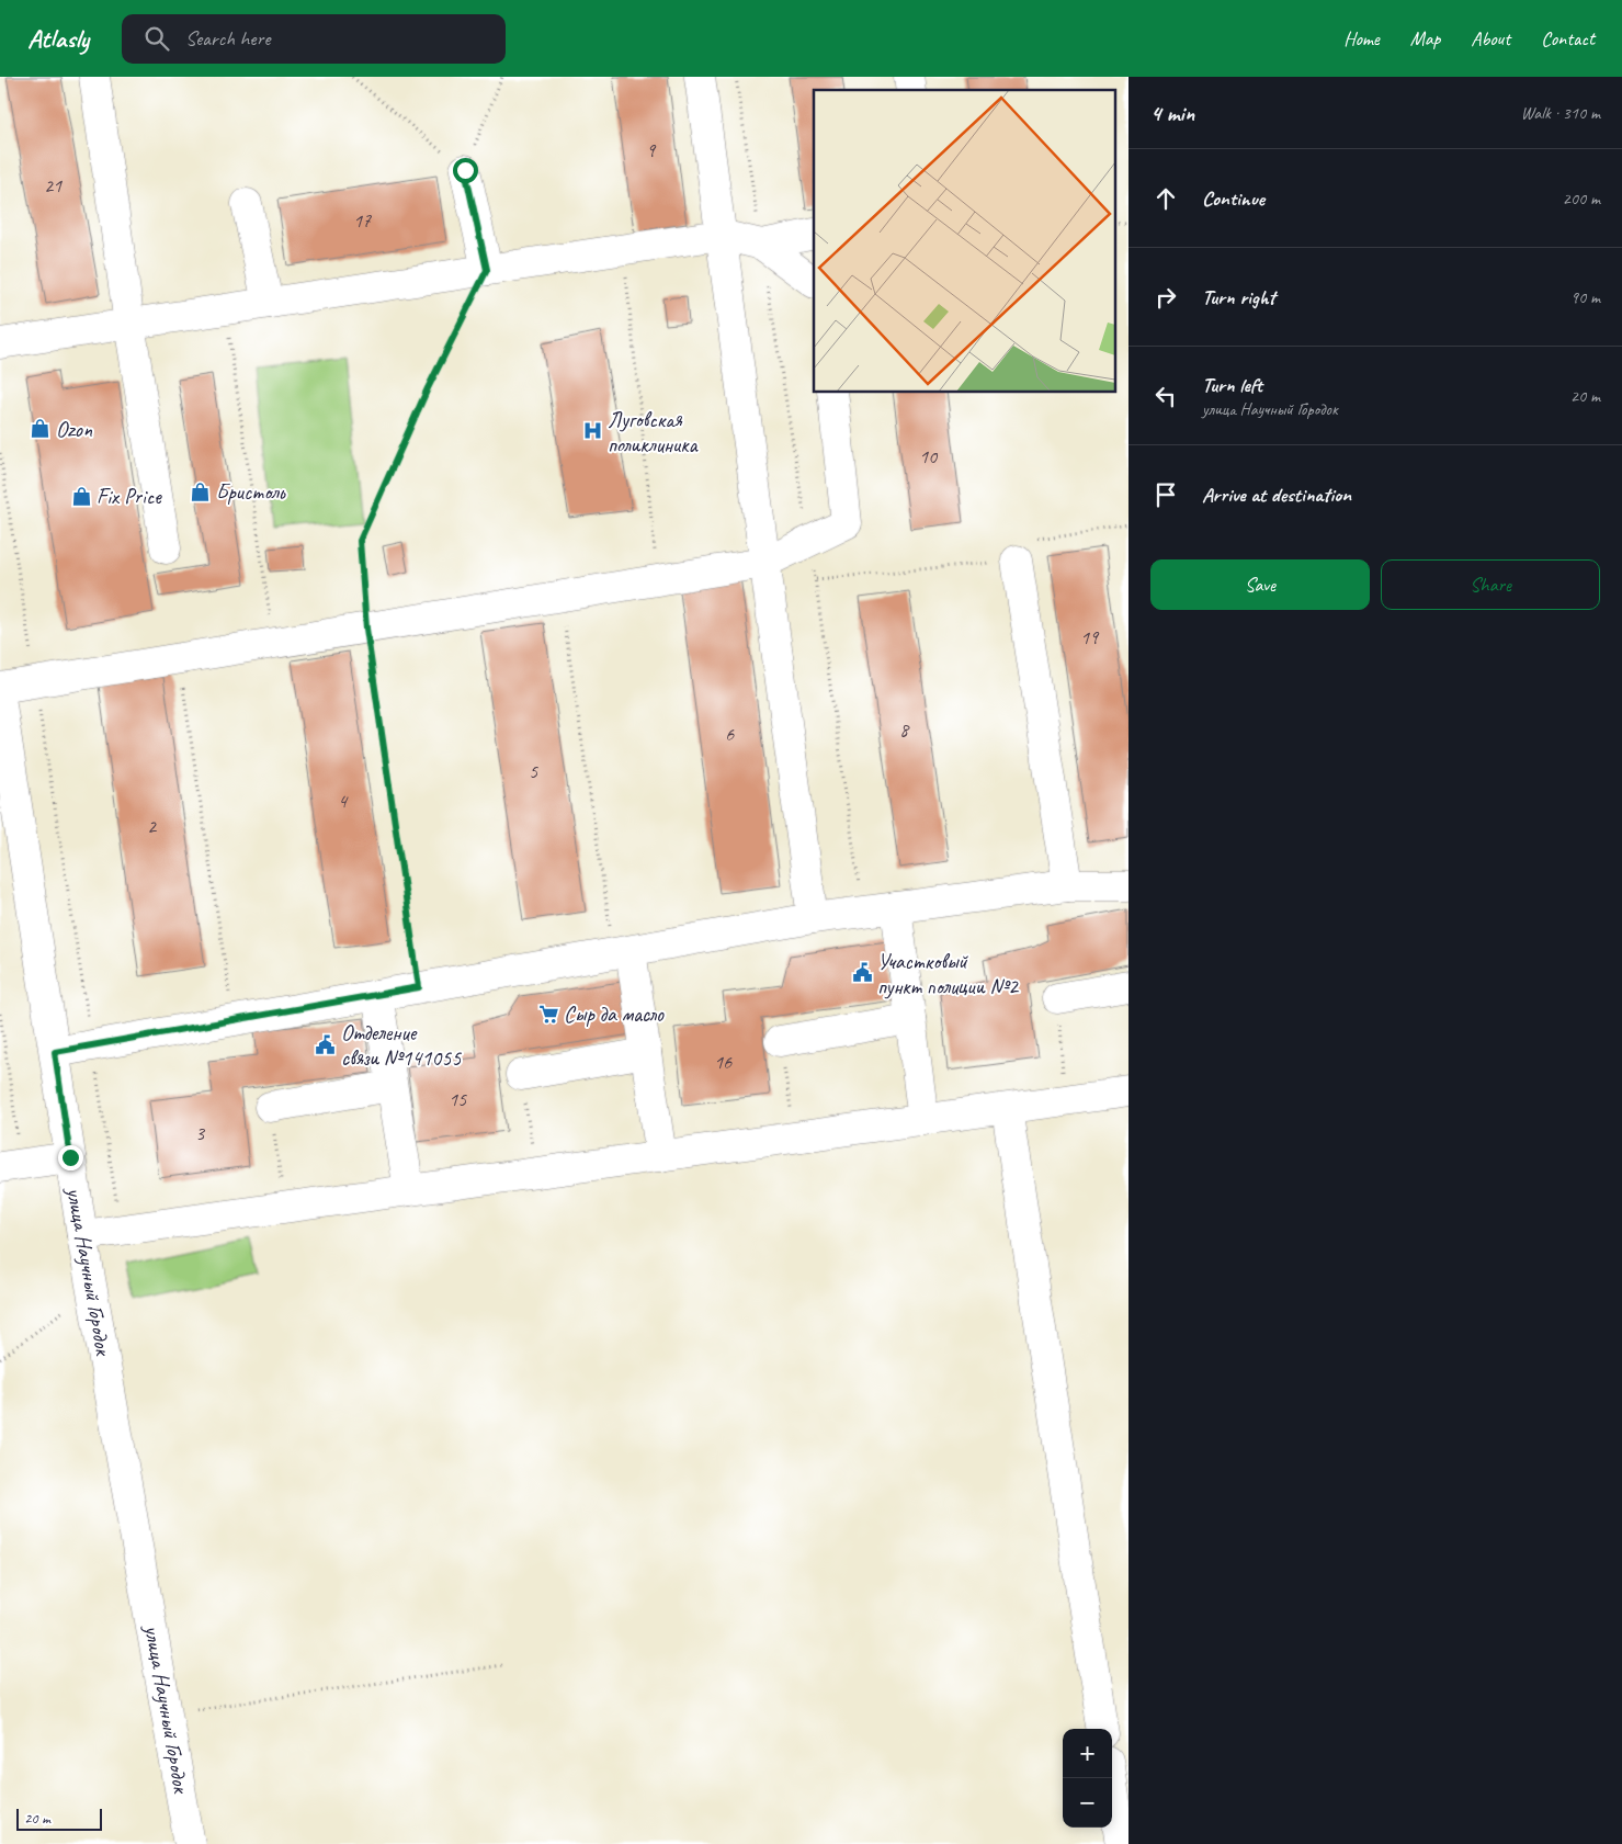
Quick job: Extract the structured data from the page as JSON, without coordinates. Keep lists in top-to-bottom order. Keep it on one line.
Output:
{"streets":{"street":["улица Научный Городок"]},"places":{"shop":["Ozon","Бристоль","Fix Price"],"hospital":["Луговская поликлиника"],"public building":["Участковый пункт полиции №2","Отделение связи №141055"],"supermarket":["Сыр да масло"]},"house_numbers":["9","21","17","10","19","8","6","5","4","2","16","15","3"],"scale_bar":"20 m","page":{"header":"Atlasly","search":"Search here","nav":["Home","Map","About","Contact"],"heading":["4 min","Walk · 310 m"],"list":[["Continue","200 m"],["Turn right","90 m"],["Turn left","улица Научный Городок","20 m"],"Arrive at destination"],"buttons":["Save","Share"],"map_buttons":["+","−"],"scale":"20 m"}}
